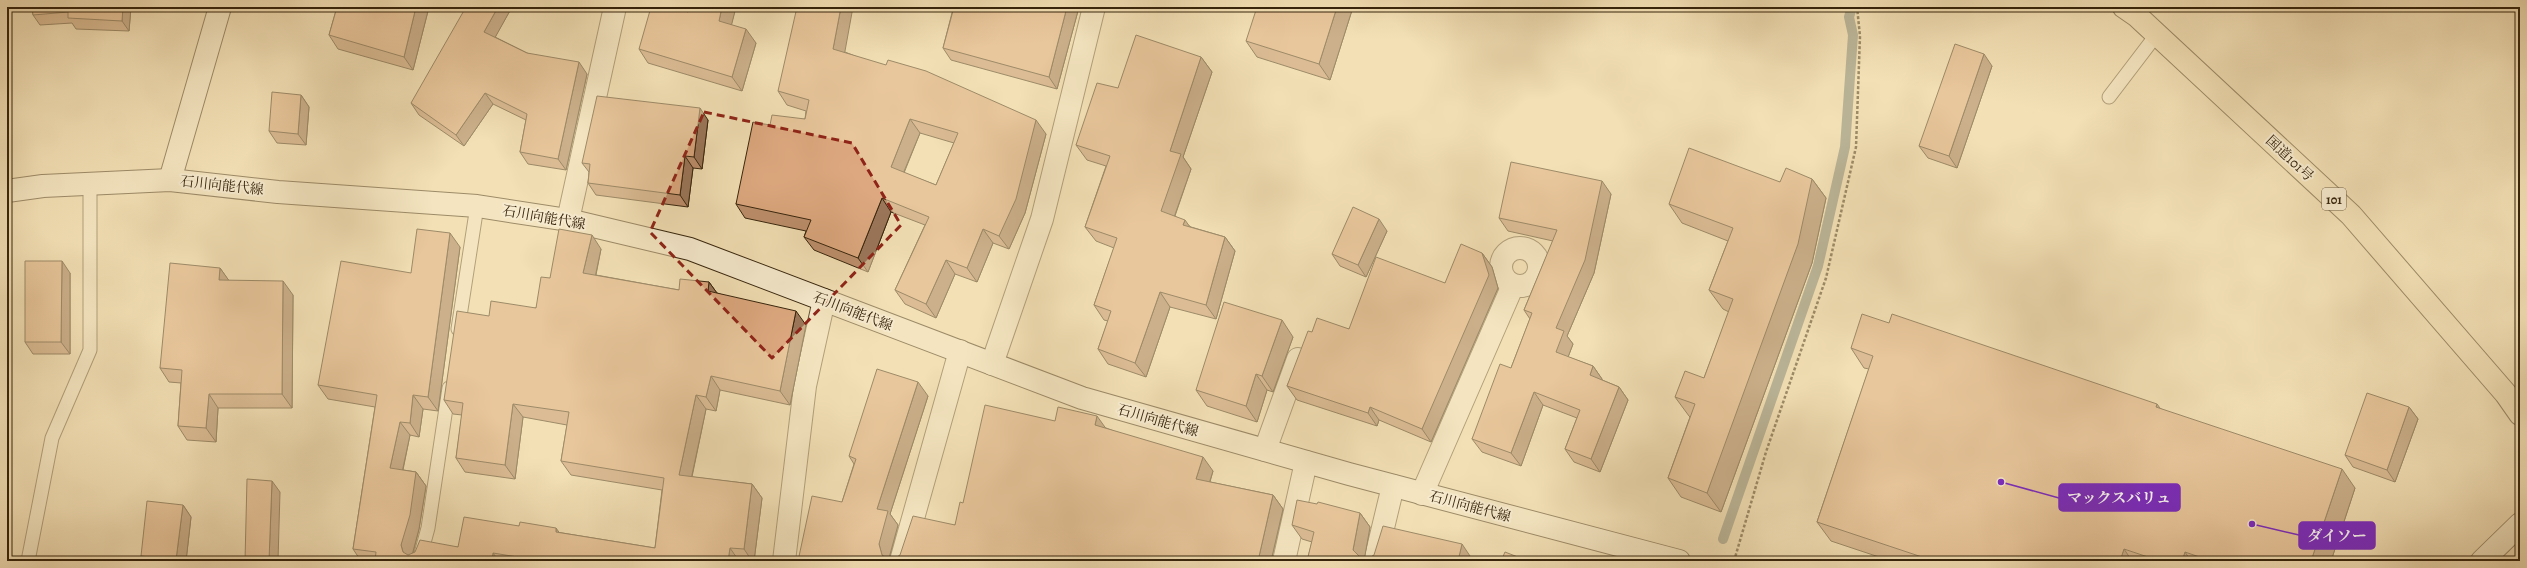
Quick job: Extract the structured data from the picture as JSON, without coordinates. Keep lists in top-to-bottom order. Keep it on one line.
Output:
{"streets":{"highway":["国道101号","101"],"main road":["石川向能代線"]},"places":["マックスバリュ","ダイソー"]}
